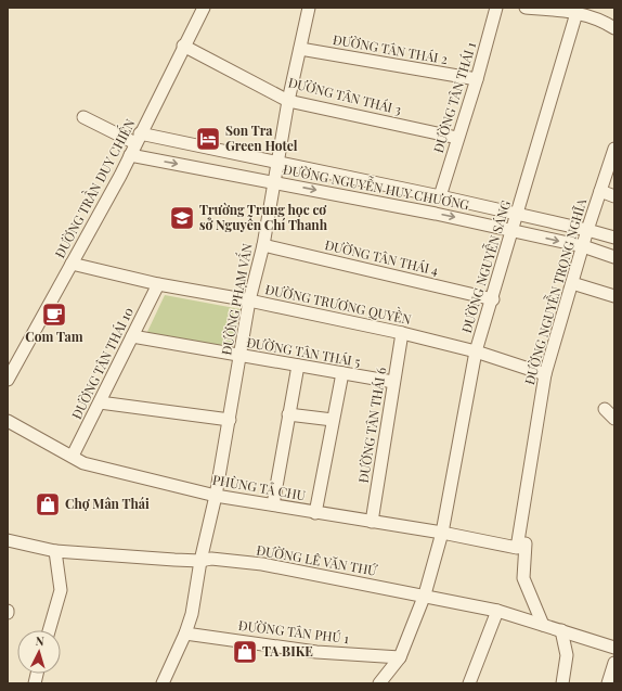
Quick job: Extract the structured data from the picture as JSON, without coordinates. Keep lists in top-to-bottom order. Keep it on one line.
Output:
{"streets":{"street":["ĐƯỜNG TÂN THÁI 2","ĐƯỜNG TÂN THÁI 3","ĐƯỜNG TÂN THÁI 1","ĐƯỜNG NGUYỄN HUY CHƯƠNG","ĐƯỜNG TRẦN DUY CHIẾN","ĐƯỜNG TÂN THÁI 4","ĐƯỜNG NGUYỄN SÁNG","ĐƯỜNG NGUYỄN TRỌNG NGHĨA","ĐƯỜNG PHẠM VẤN","ĐƯỜNG TRƯƠNG QUYỀN","ĐƯỜNG TÂN THÁI 5","ĐƯỜNG TÂN THÁI 10","ĐƯỜNG TÂN THÁI 6","PHÙNG TẢ CHU","ĐƯỜNG LÊ VĂN THỨ","ĐƯỜNG TÂN PHÚ 1"]},"crossings":[["ĐƯỜNG TÂN THÁI 2","ĐƯỜNG TÂN THÁI 1"],["ĐƯỜNG TÂN THÁI 2","ĐƯỜNG PHẠM VẤN"],["ĐƯỜNG TÂN THÁI 3","ĐƯỜNG TÂN THÁI 1"],["ĐƯỜNG TÂN THÁI 3","ĐƯỜNG TRẦN DUY CHIẾN"],["ĐƯỜNG TÂN THÁI 3","ĐƯỜNG PHẠM VẤN"],["ĐƯỜNG TÂN THÁI 1","ĐƯỜNG NGUYỄN HUY CHƯƠNG"],["ĐƯỜNG NGUYỄN HUY CHƯƠNG","ĐƯỜNG TRẦN DUY CHIẾN"],["ĐƯỜNG NGUYỄN HUY CHƯƠNG","ĐƯỜNG NGUYỄN SÁNG"],["ĐƯỜNG NGUYỄN HUY CHƯƠNG","ĐƯỜNG NGUYỄN TRỌNG NGHĨA"],["ĐƯỜNG NGUYỄN HUY CHƯƠNG","ĐƯỜNG PHẠM VẤN"],["ĐƯỜNG TRẦN DUY CHIẾN","ĐƯỜNG TRƯƠNG QUYỀN"],["ĐƯỜNG TÂN THÁI 4","ĐƯỜNG NGUYỄN SÁNG"],["ĐƯỜNG TÂN THÁI 4","ĐƯỜNG PHẠM VẤN"],["ĐƯỜNG NGUYỄN SÁNG","ĐƯỜNG TRƯƠNG QUYỀN"],["ĐƯỜNG NGUYỄN SÁNG","PHÙNG TẢ CHU"],["ĐƯỜNG NGUYỄN SÁNG","ĐƯỜNG LÊ VĂN THỨ"],["ĐƯỜNG NGUYỄN SÁNG","ĐƯỜNG TÂN PHÚ 1"],["ĐƯỜNG NGUYỄN TRỌNG NGHĨA","ĐƯỜNG TRƯƠNG QUYỀN"],["ĐƯỜNG NGUYỄN TRỌNG NGHĨA","PHÙNG TẢ CHU"],["ĐƯỜNG NGUYỄN TRỌNG NGHĨA","ĐƯỜNG LÊ VĂN THỨ"],["ĐƯỜNG PHẠM VẤN","ĐƯỜNG TRƯƠNG QUYỀN"],["ĐƯỜNG PHẠM VẤN","ĐƯỜNG TÂN THÁI 5"],["ĐƯỜNG PHẠM VẤN","PHÙNG TẢ CHU"],["ĐƯỜNG PHẠM VẤN","ĐƯỜNG LÊ VĂN THỨ"],["ĐƯỜNG PHẠM VẤN","ĐƯỜNG TÂN PHÚ 1"],["ĐƯỜNG TRƯƠNG QUYỀN","ĐƯỜNG TÂN THÁI 10"],["ĐƯỜNG TRƯƠNG QUYỀN","ĐƯỜNG TÂN THÁI 6"],["ĐƯỜNG TÂN THÁI 5","ĐƯỜNG TÂN THÁI 10"],["ĐƯỜNG TÂN THÁI 5","ĐƯỜNG TÂN THÁI 6"],["ĐƯỜNG TÂN THÁI 10","PHÙNG TẢ CHU"],["ĐƯỜNG TÂN THÁI 6","PHÙNG TẢ CHU"]],"places":{"hotel":["Son Tra Green Hotel"],"school or university":["Trường Trung học cơ sở Nguyễn Chí Thanh"],"cafe":["Com Tam"],"shop":["Chợ Mân Thái","TA BIKE"]},"north":"top"}
